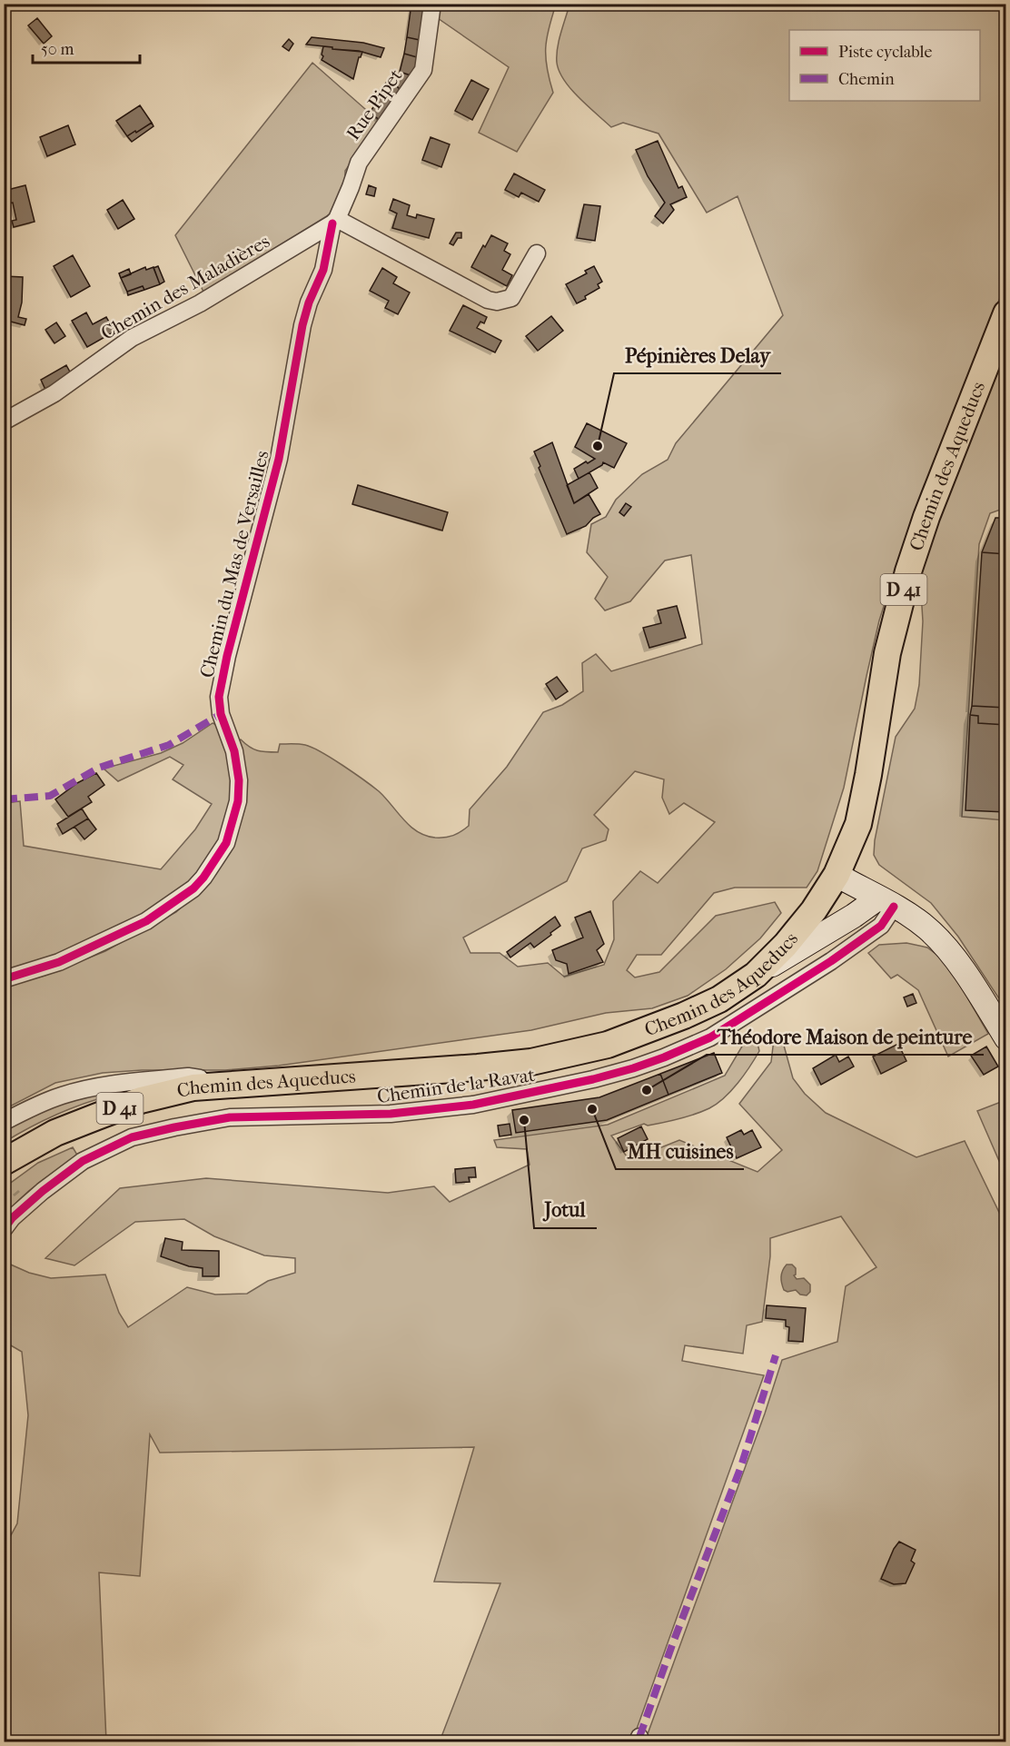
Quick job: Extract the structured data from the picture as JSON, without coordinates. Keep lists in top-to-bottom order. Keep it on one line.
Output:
{"streets":{"main road":["Chemin des Aqueducs","D 41"],"street":["Rue Pipet","Chemin des Maladières","Chemin du Mas de Versailles","Chemin de la Ravat"]},"crossings":[["Rue Pipet","Chemin des Maladières"],["Rue Pipet","Chemin du Mas de Versailles"],["Chemin des Maladières","Chemin du Mas de Versailles"]],"places":["Pépinières Delay","Théodore Maison de peinture","MH cuisines","Jotul"],"legend":["Piste cyclable","Chemin"],"scale_bar":"50 m"}
